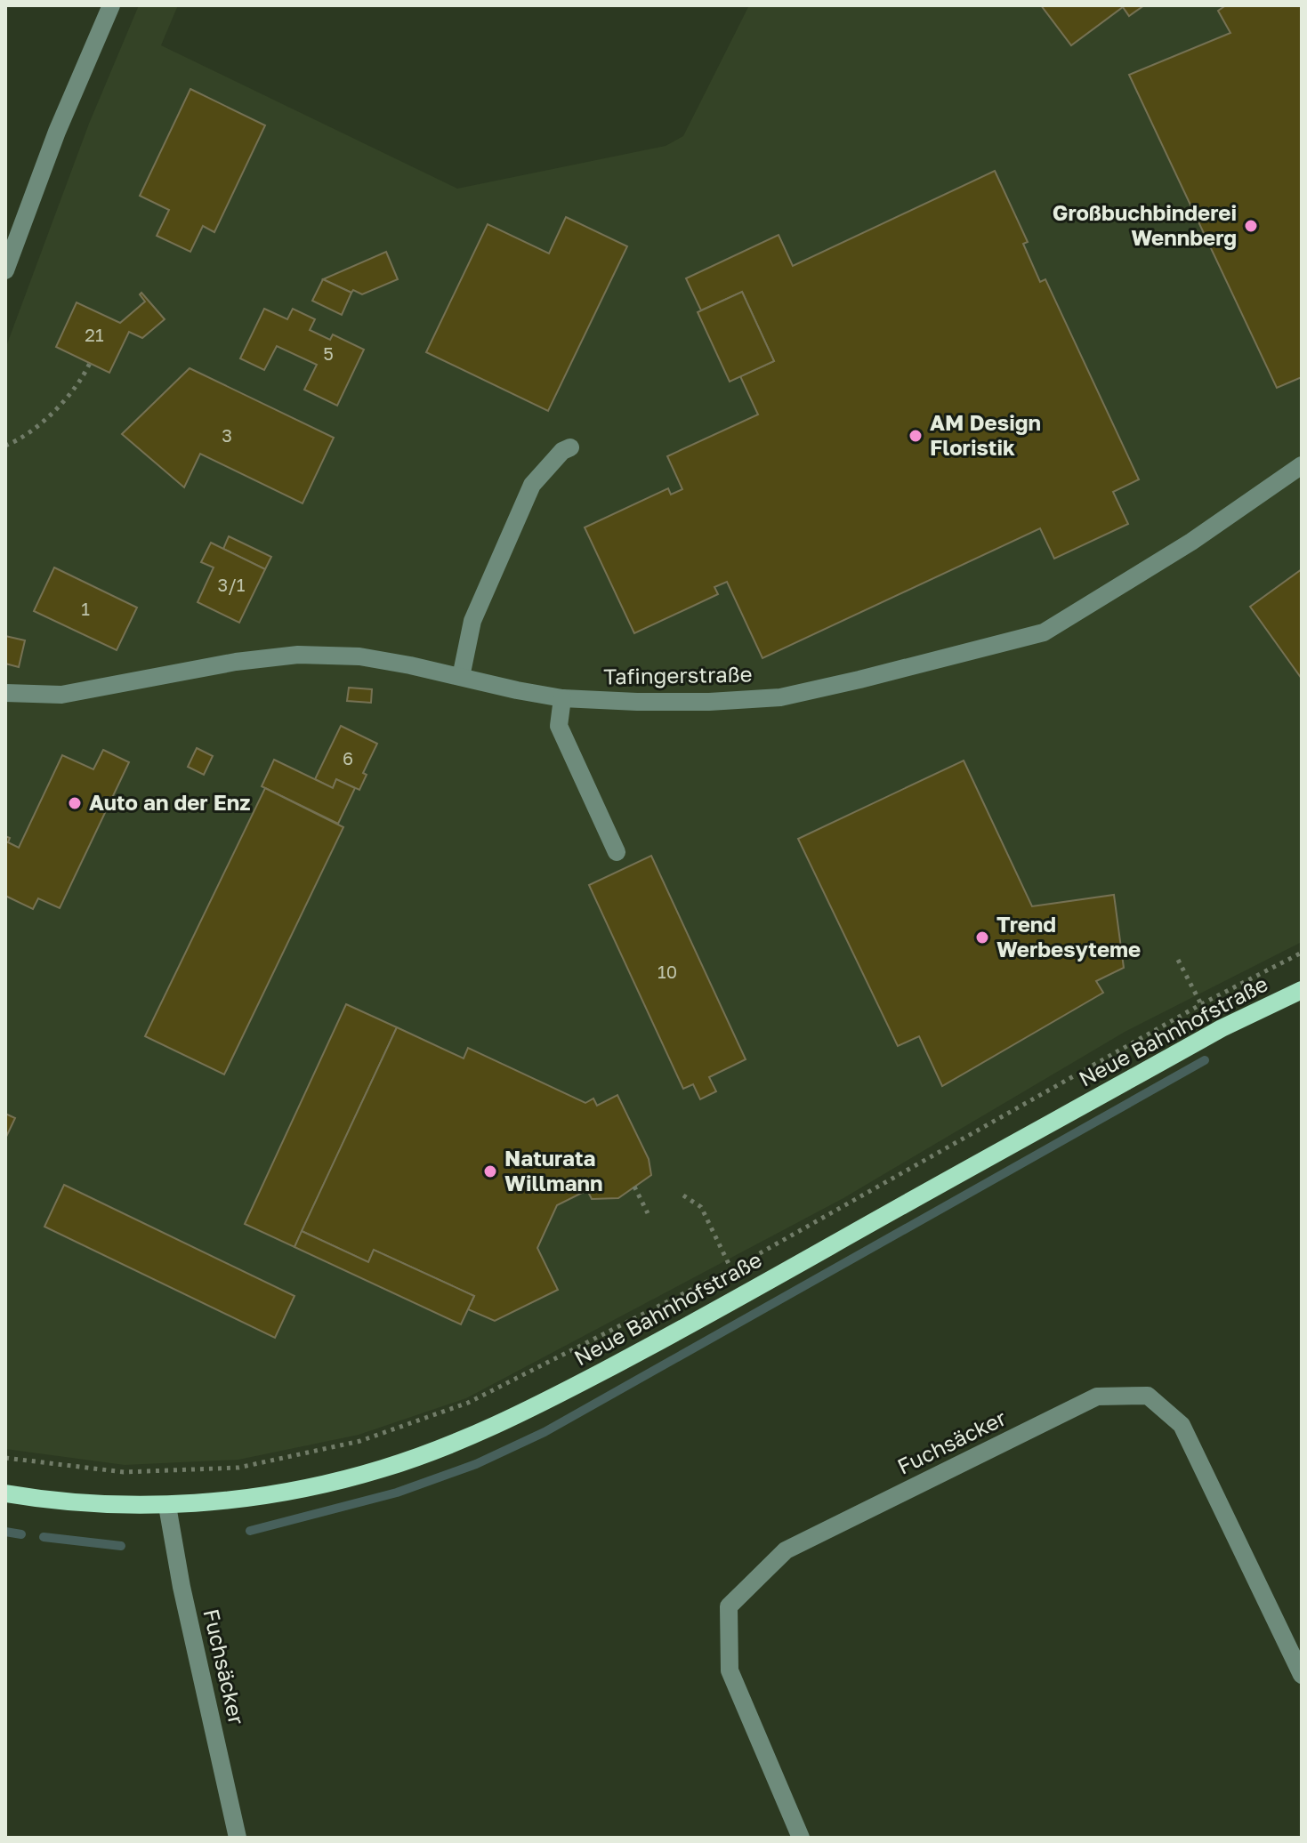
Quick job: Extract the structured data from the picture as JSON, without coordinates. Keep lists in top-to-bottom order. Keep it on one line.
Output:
{"streets":{"main road":["Neue Bahnhofstraße"],"street":["Tafingerstraße","Fuchsäcker"]},"crossings":[["Neue Bahnhofstraße","Fuchsäcker"]],"places":["Großbuchbinderei Wennberg","AM Design Floristik","Auto an der Enz","Trend Werbesyteme","Naturata Willmann"],"house_numbers":["21","5","3","3/1","1","6","10"]}
